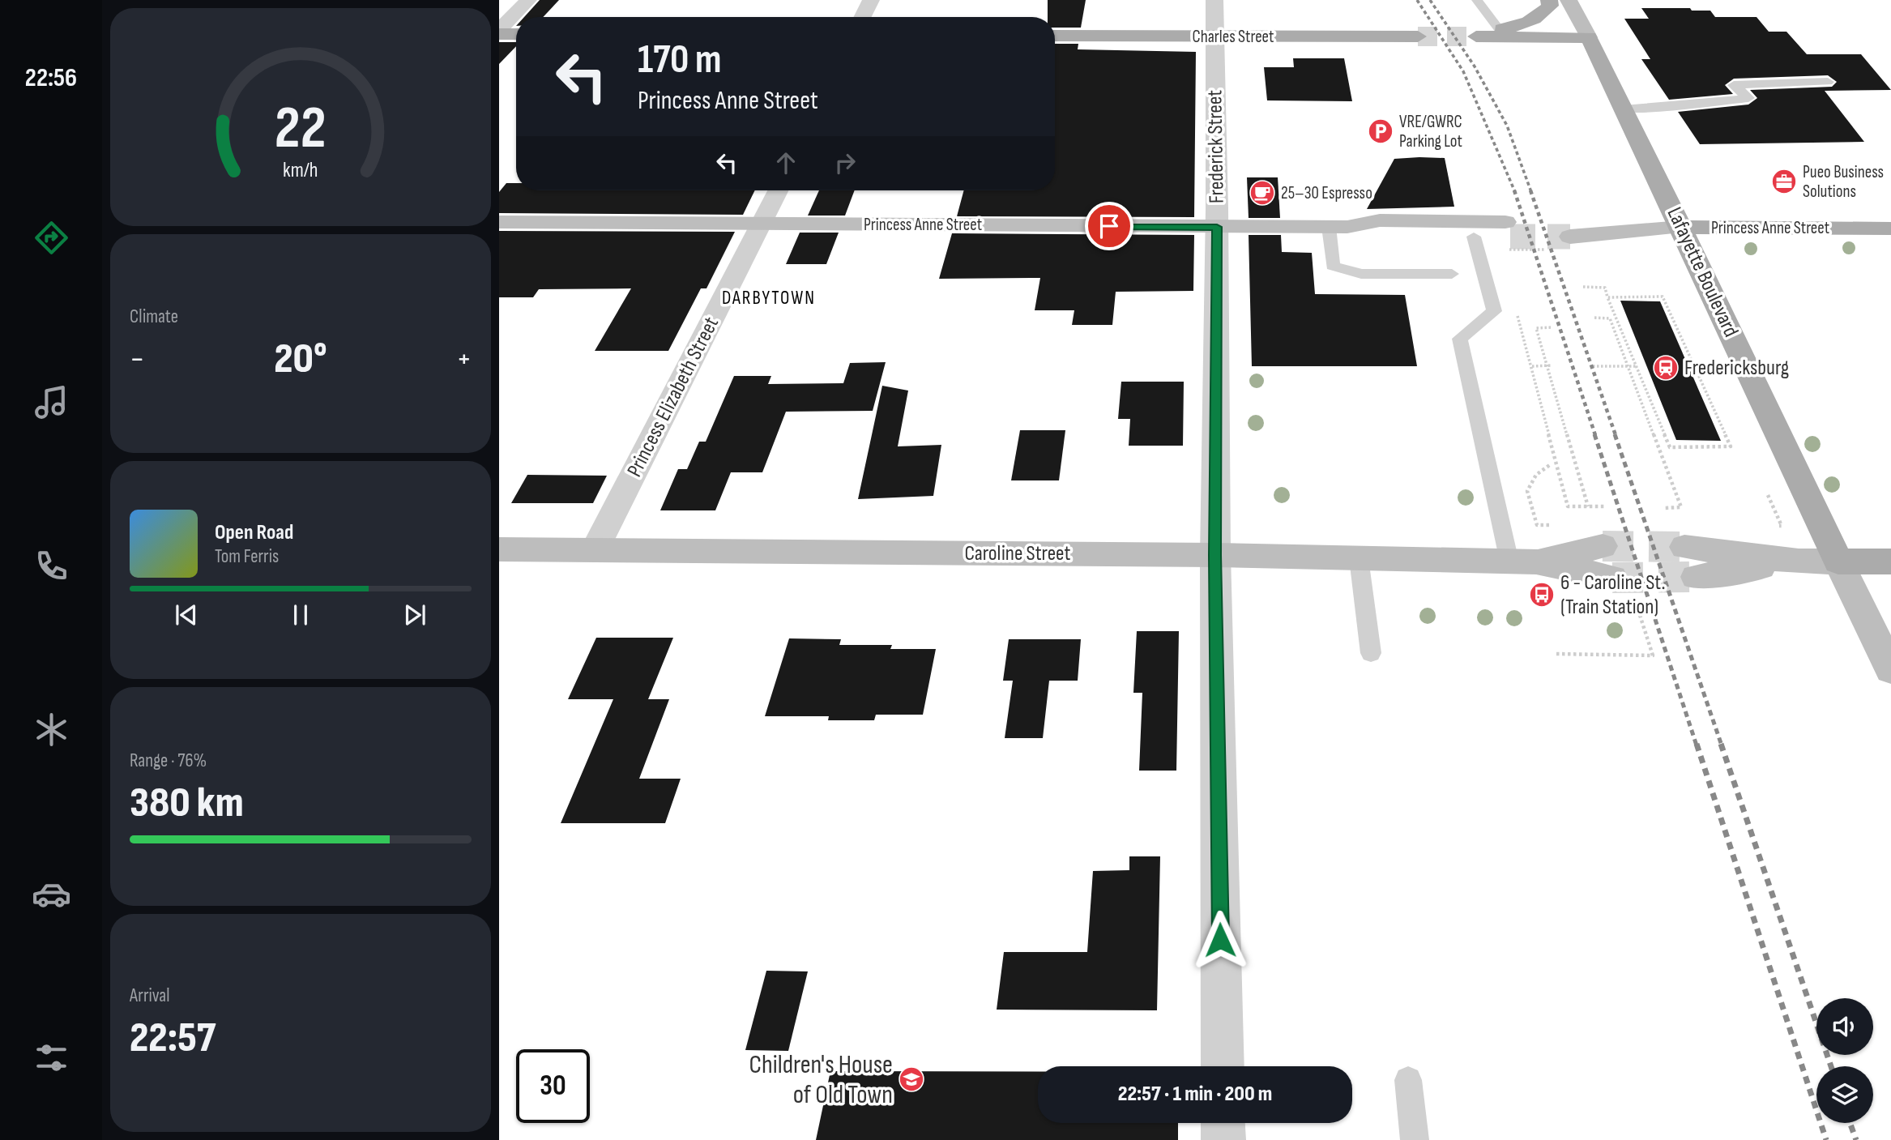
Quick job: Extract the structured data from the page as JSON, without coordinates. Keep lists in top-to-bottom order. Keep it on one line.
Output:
{"streets":{"main road":["Charles Street","Princess Anne Street","Lafayette Boulevard"],"street":["Frederick Street","Princess Elizabeth Street","Caroline Street"]},"crossings":[["Charles Street","Frederick Street"],["Frederick Street","Princess Anne Street"],["Frederick Street","Caroline Street"],["Princess Anne Street","Lafayette Boulevard"],["Princess Anne Street","Princess Elizabeth Street"],["Princess Elizabeth Street","Caroline Street"]],"districts":["DARBYTOWN"],"places":{"parking":["VRE/GWRC Parking Lot"],"office":["Pueo Business Solutions"],"cafe":["25–30 Espresso"],"station":["Fredericksburg"],"bus stop":["6 - Caroline St. (Train Station)"],"school or university":["Children's House of Old Town"]},"page":{"tabs":"22:56","turn":["170 m","Princess Anne Street"],"tile":["Climate",["Range · 76%","380 km"],["Arrival","22:57"]],"heat":["−","20°","+"],"song":["Open Road","Tom Ferris"],"limit":"30","trip":"22:57 · 1 min · 200 m","gauge":["22","km/h"]}}
